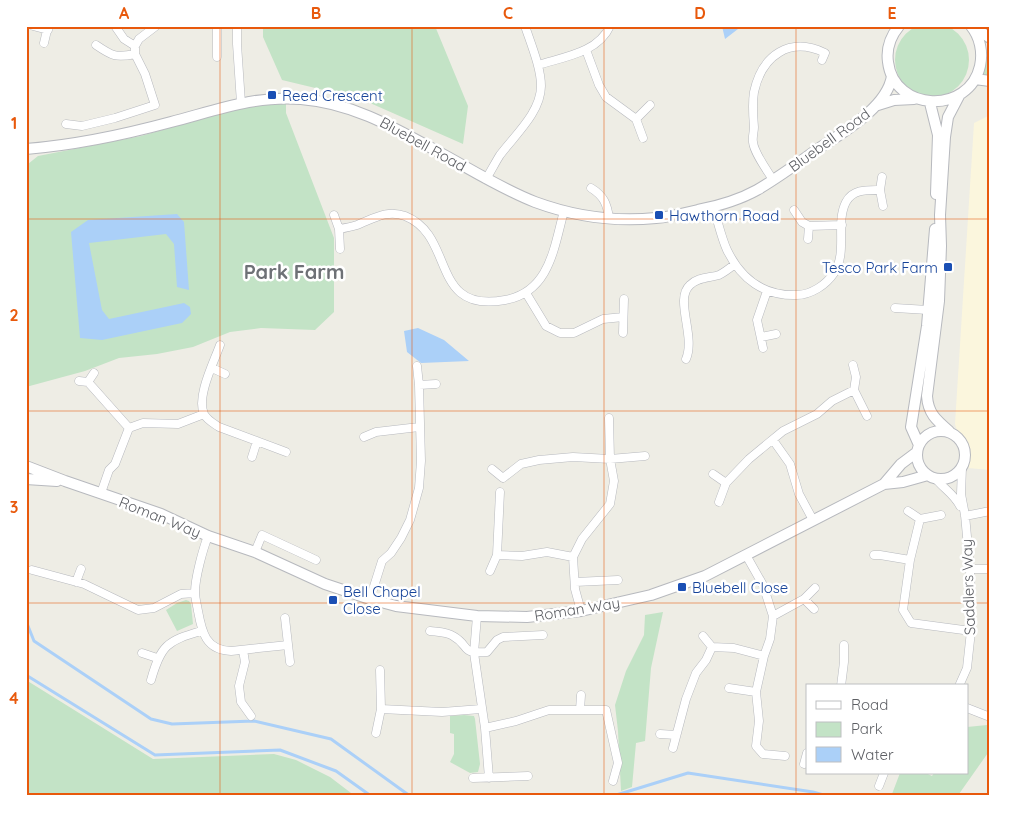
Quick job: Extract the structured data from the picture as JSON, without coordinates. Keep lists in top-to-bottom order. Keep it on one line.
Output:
{"streets":{"street":["Bluebell Road","Roman Way","Saddlers Way"]},"crossings":[["Roman Way","Saddlers Way"]],"districts":["Park Farm"],"places":{"transit":["Reed Crescent","Hawthorn Road","Tesco Park Farm","Bluebell Close","Bell Chapel Close"]},"legend":["Road","Park","Water"],"grid":{"columns":["A","B","C","D","E"],"rows":["1","2","3","4"]}}
